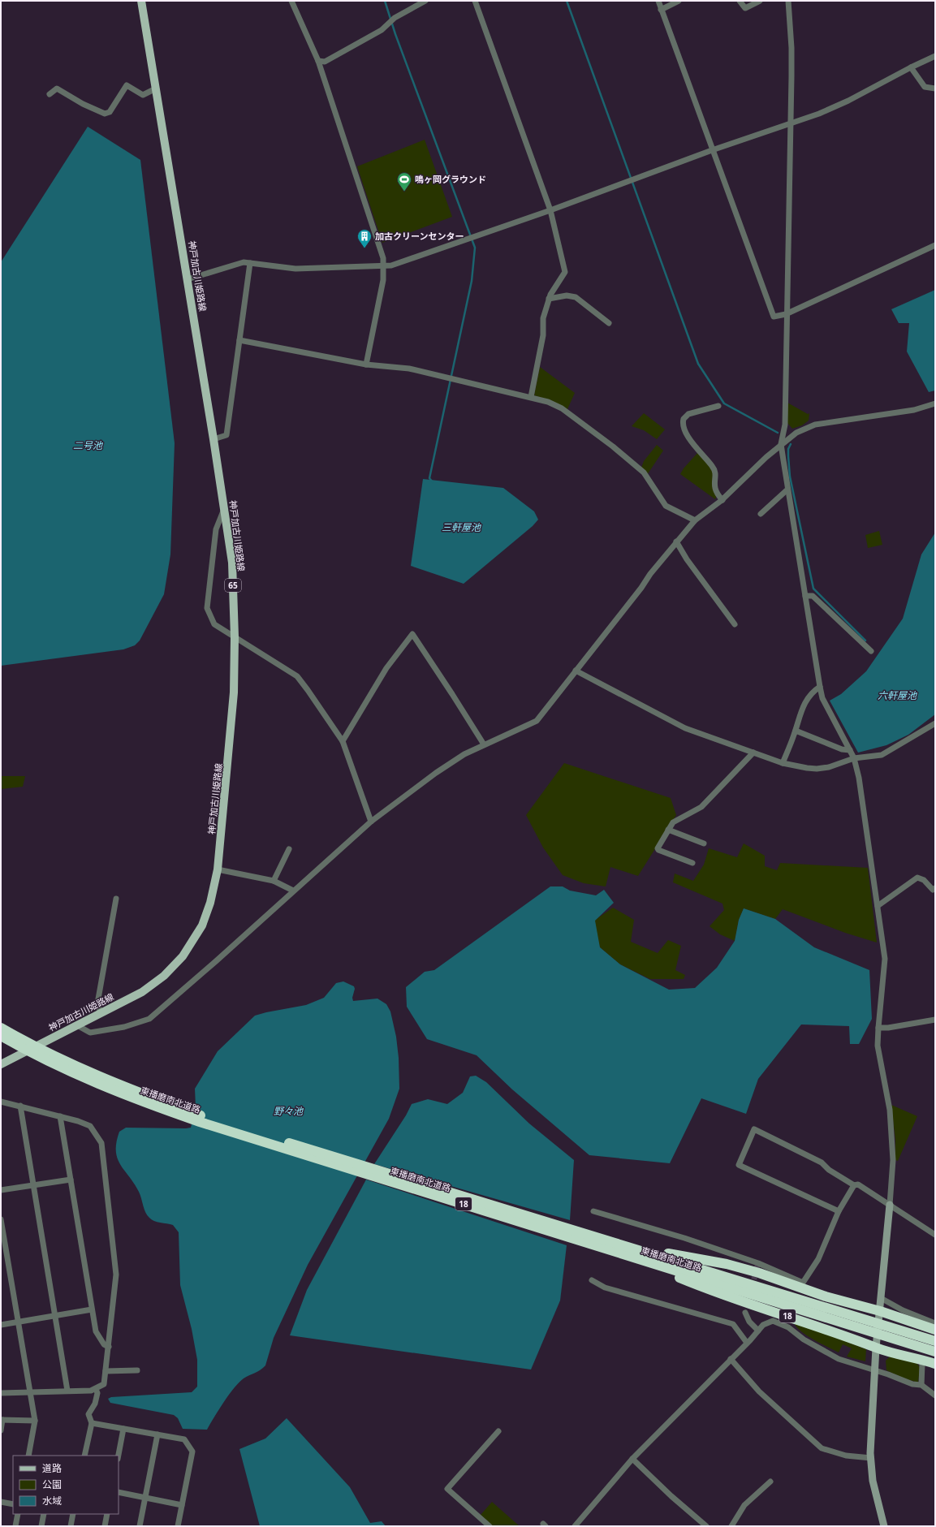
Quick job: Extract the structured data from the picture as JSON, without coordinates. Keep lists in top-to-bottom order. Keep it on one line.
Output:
{"streets":{"highway":["東播磨南北道路","18"],"main road":["神戸加古川姫路線","65"]},"crossings":[["東播磨南北道路","18"]],"water":["二号池","三軒屋池","六軒屋池","野々池"],"places":{"sports":["鳴ヶ岡グラウンド"],"building":["加古クリーンセンター"]},"legend":["道路","公園","水域"]}
